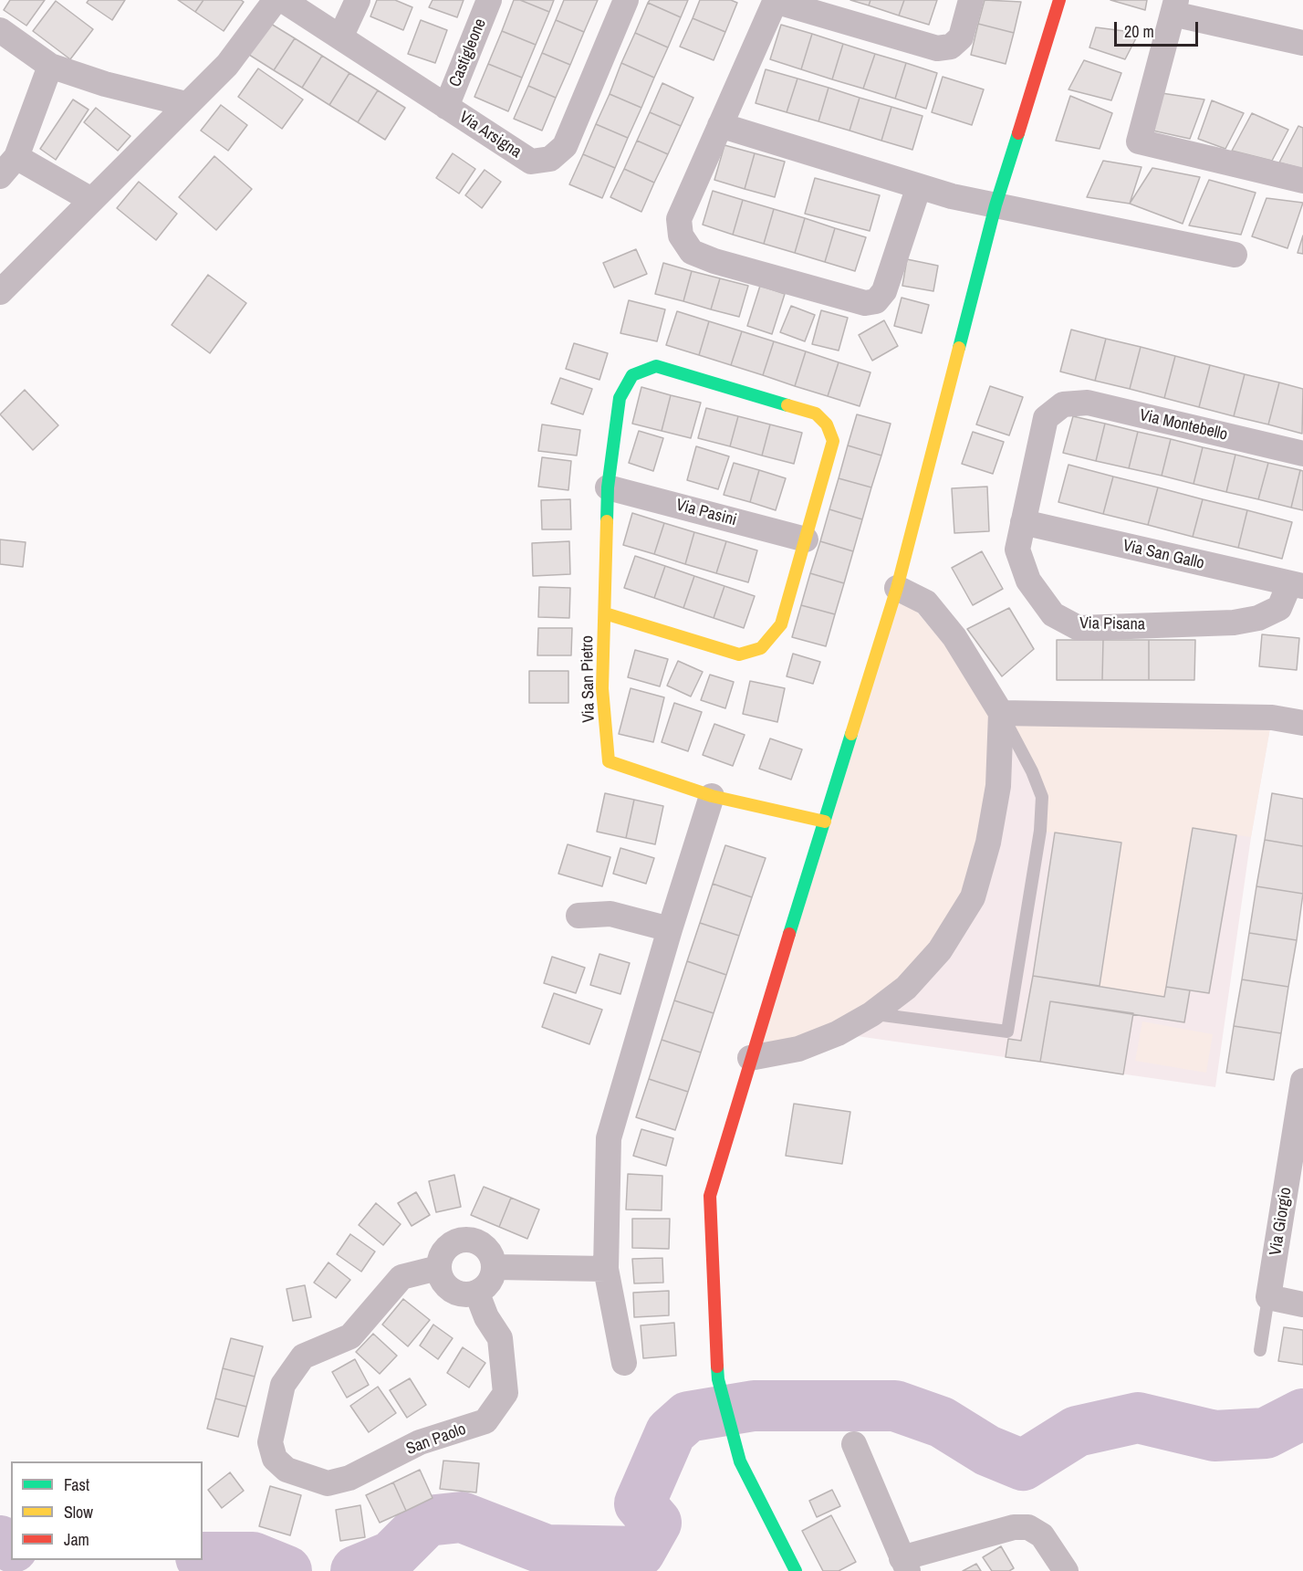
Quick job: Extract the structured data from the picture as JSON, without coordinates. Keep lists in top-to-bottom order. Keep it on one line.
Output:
{"streets":{"street":["Castigleone","Via Arsigna","Via Montebello","Via Pasini","Via San Gallo","Via Pisana","Via San Pietro","Via Giorgio","San Paolo"]},"crossings":[["Castigleone","Via Arsigna"],["Via Montebello","Via Pisana"],["Via Pasini","Via San Pietro"],["Via San Gallo","Via Pisana"]],"legend":["Fast","Slow","Jam"],"scale_bar":"20 m"}
